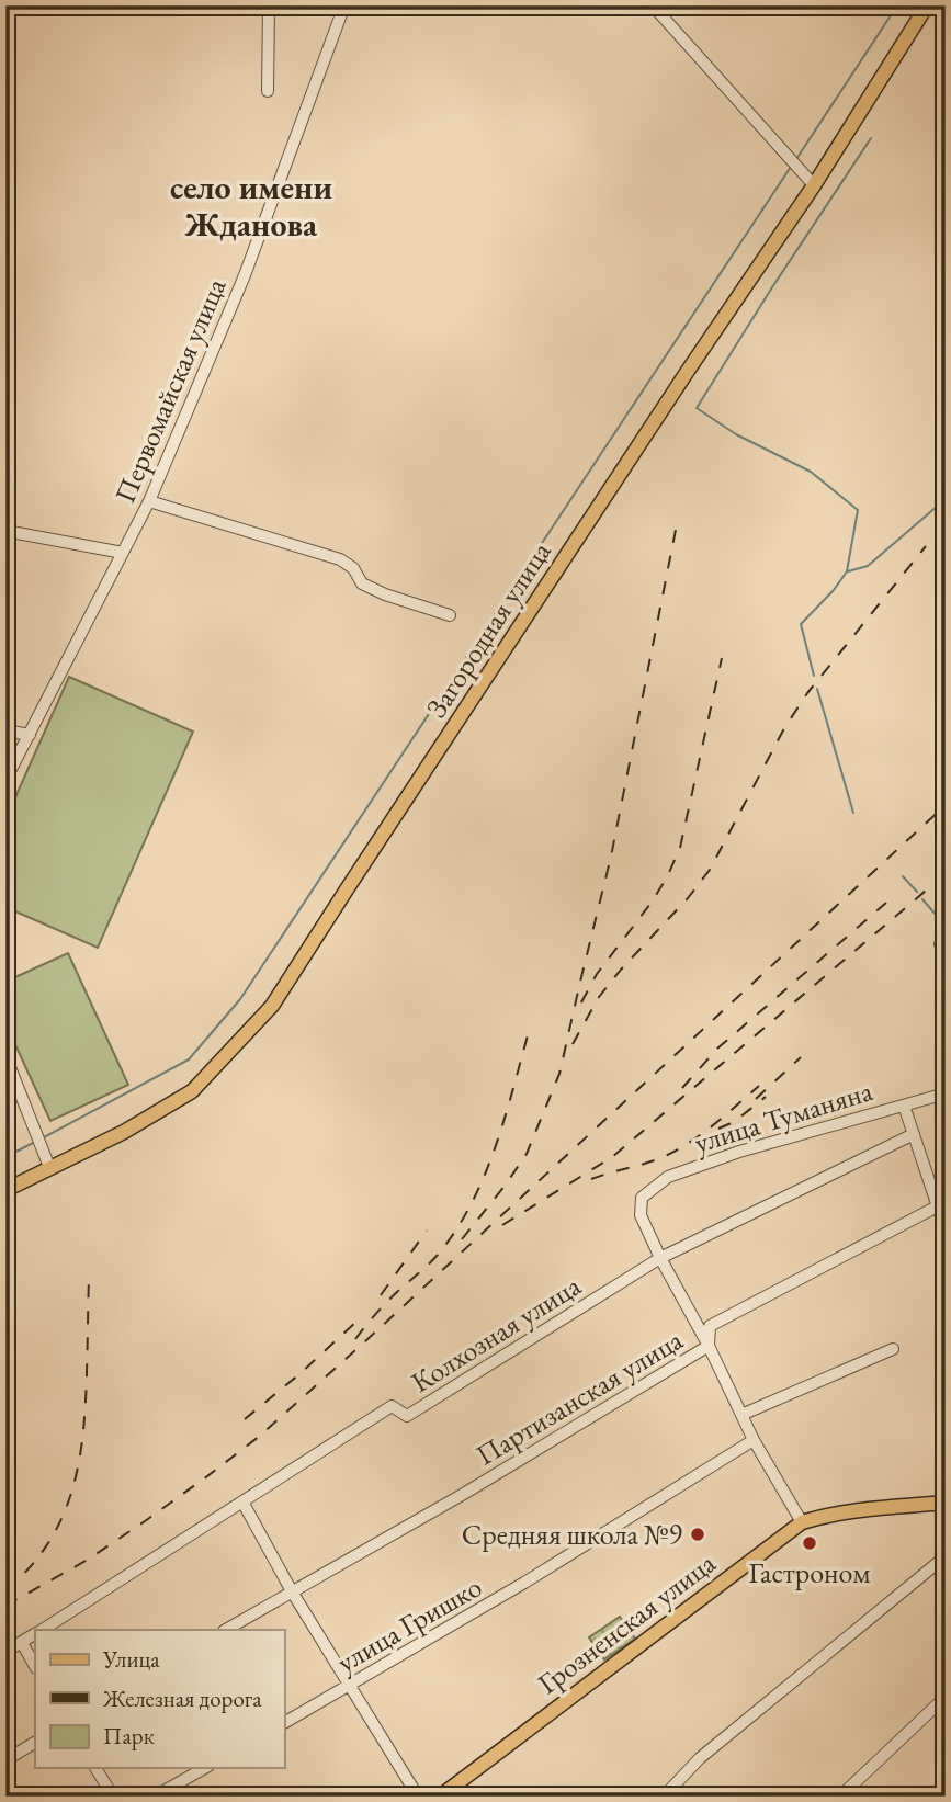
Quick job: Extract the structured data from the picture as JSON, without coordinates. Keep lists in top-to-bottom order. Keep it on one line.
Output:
{"streets":{"main road":["Загородная улица","Грозненская улица"],"street":["Первомайская улица","улица Туманяна","Колхозная улица","Партизанская улица","улица Гришко"]},"crossings":[["улица Туманяна","Колхозная улица"]],"districts":["село имени Жданова"],"places":["Средняя школа №9","Гастроном"],"legend":["Улица","Железная дорога","Парк"]}
